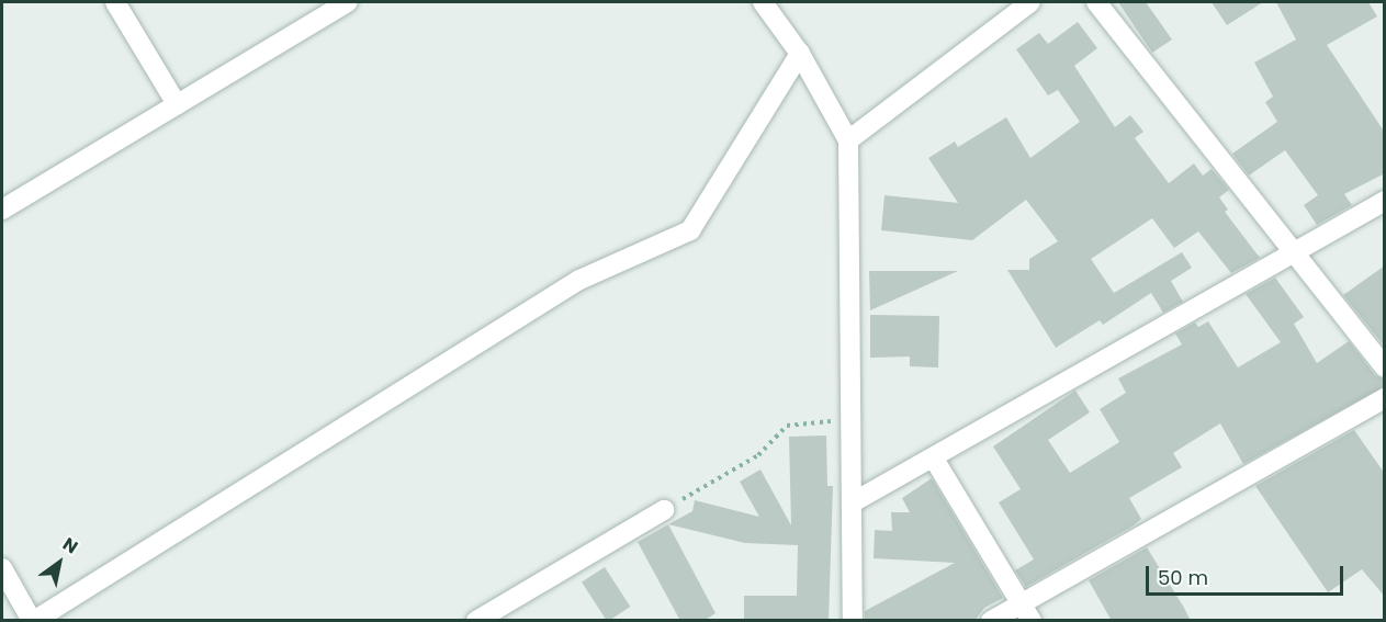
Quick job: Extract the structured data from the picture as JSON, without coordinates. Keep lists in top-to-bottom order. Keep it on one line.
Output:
{"scale_bar":"50 m","north":"top right"}
